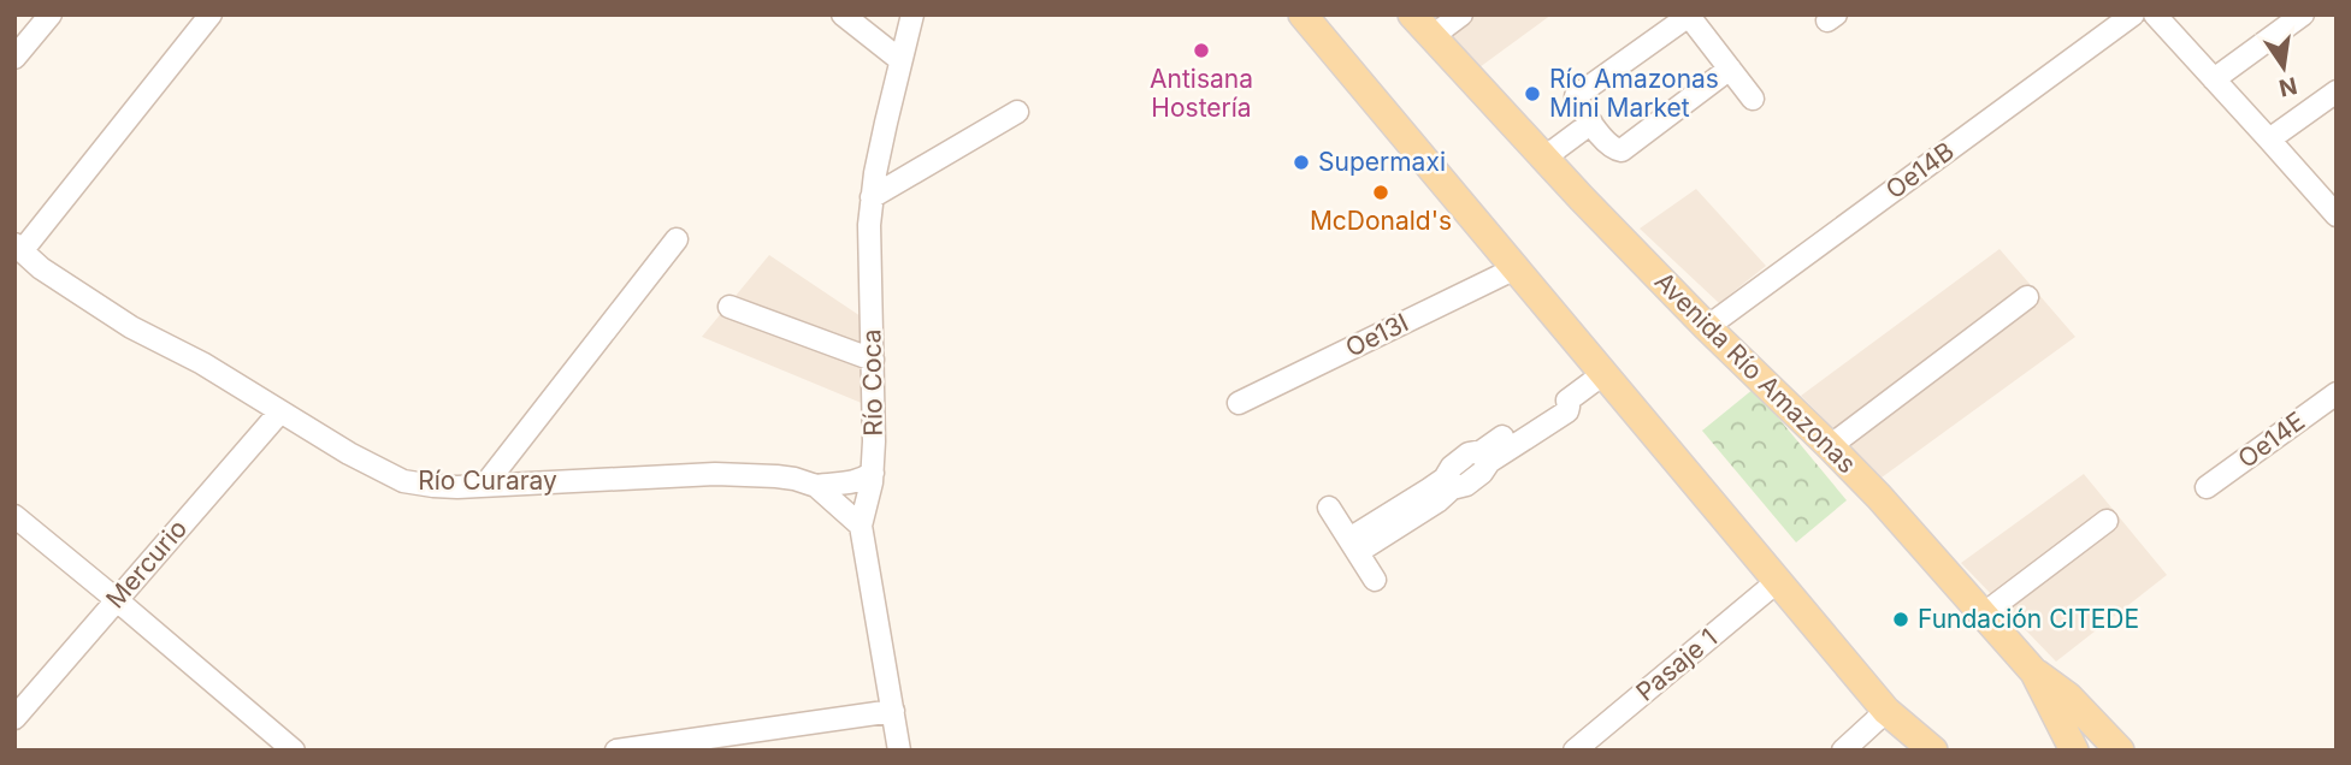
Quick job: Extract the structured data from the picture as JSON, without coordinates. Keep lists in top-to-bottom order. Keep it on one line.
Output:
{"streets":{"main road":["Avenida Río Amazonas"],"street":["Oe14B","Oe13I","Río Coca","Oe14E","Río Curaray","Mercurio","Pasaje 1"]},"crossings":[["Oe14B","Avenida Río Amazonas"],["Río Coca","Río Curaray"],["Río Curaray","Mercurio"]],"places":["Antisana Hostería","Río Amazonas Mini Market","Supermaxi","McDonald's","Fundación CITEDE"],"north":"bottom"}
